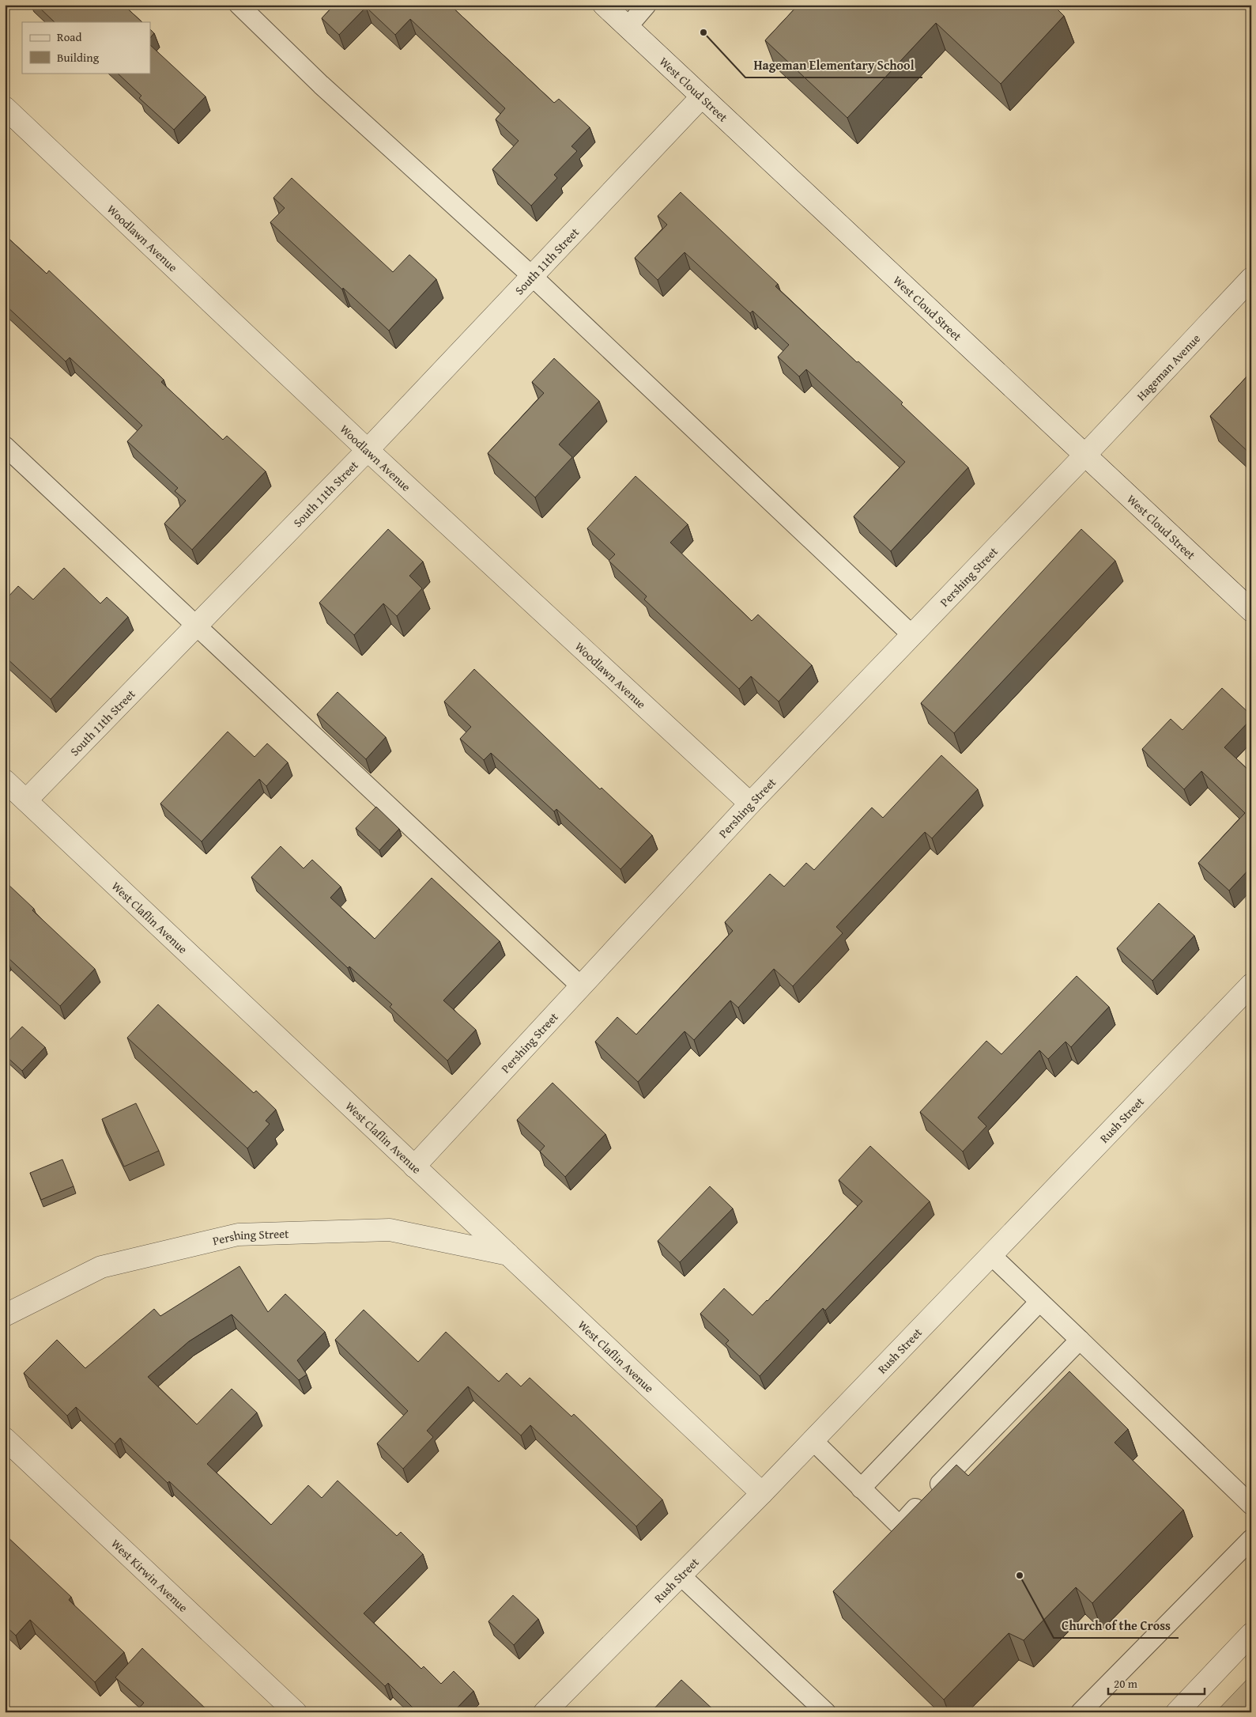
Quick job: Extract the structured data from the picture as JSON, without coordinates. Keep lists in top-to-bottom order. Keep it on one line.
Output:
{"streets":{"street":["West Cloud Street","Woodlawn Avenue","South 11th Street","Hageman Avenue","Pershing Street","West Claflin Avenue","Rush Street","West Kirwin Avenue"]},"crossings":[["West Cloud Street","South 11th Street"],["West Cloud Street","Hageman Avenue"],["West Cloud Street","Pershing Street"],["Woodlawn Avenue","South 11th Street"],["Woodlawn Avenue","Pershing Street"],["South 11th Street","West Claflin Avenue"],["Hageman Avenue","Pershing Street"],["Pershing Street","West Claflin Avenue"],["West Claflin Avenue","Rush Street"]],"places":["Hageman Elementary School","Church of the Cross"],"legend":["Road","Building"],"scale_bar":"20 m"}
